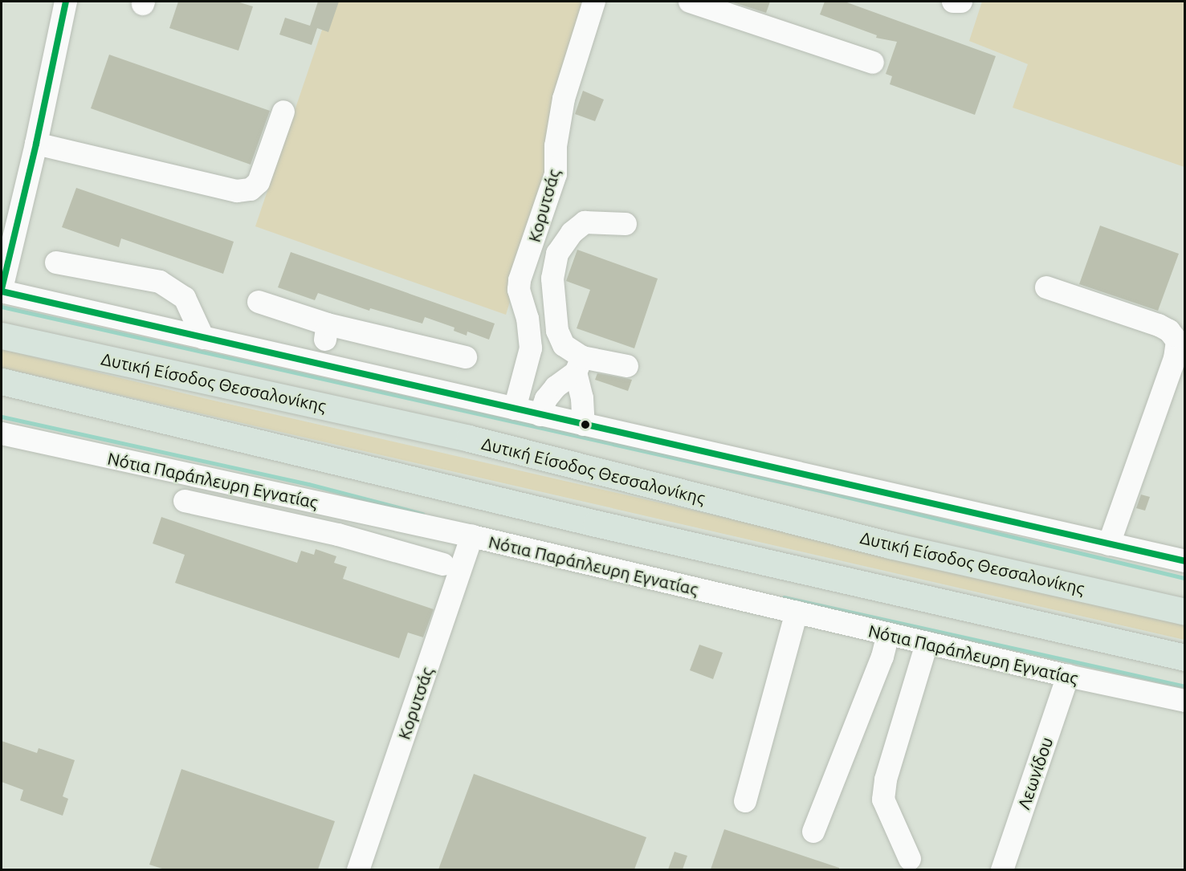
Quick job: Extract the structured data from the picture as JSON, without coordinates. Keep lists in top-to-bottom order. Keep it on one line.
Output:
{"streets":{"highway":["Δυτική Είσοδος Θεσσαλονίκης"],"street":["Κορυτσάς","Νότια Παράπλευρη Εγνατίας","Λεωνίδου"]},"crossings":[["Κορυτσάς","Νότια Παράπλευρη Εγνατίας"],["Νότια Παράπλευρη Εγνατίας","Λεωνίδου"]]}
